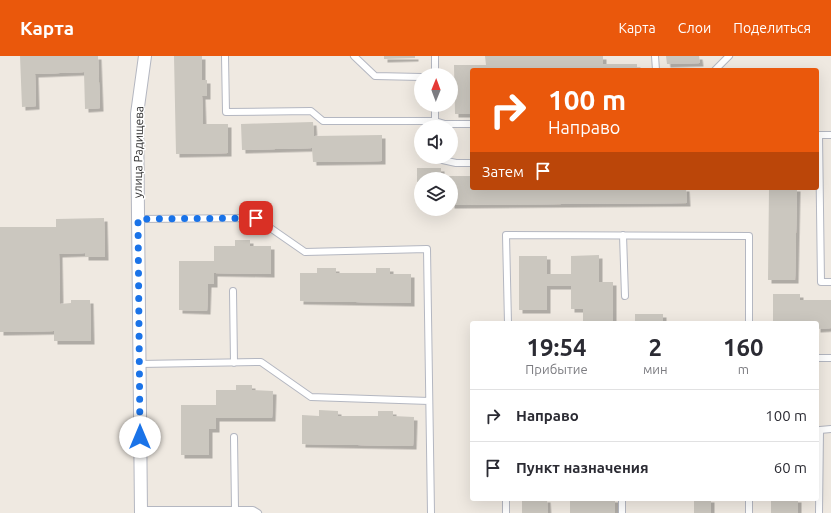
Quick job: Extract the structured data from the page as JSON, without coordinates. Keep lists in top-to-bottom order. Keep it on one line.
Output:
{"streets":{"street":["улица Радищева"]},"north":"top","page":{"header":"Карта","nav":["Карта","Слои","Поделиться"],"turn":["100 m","Направо"],"then":"Затем","eta":["19:54","Прибытие","2","мин","160","m"],"list":[{"name":"Направо","value":"100 m"},{"name":"Пункт назначения","value":"60 m"}]}}
